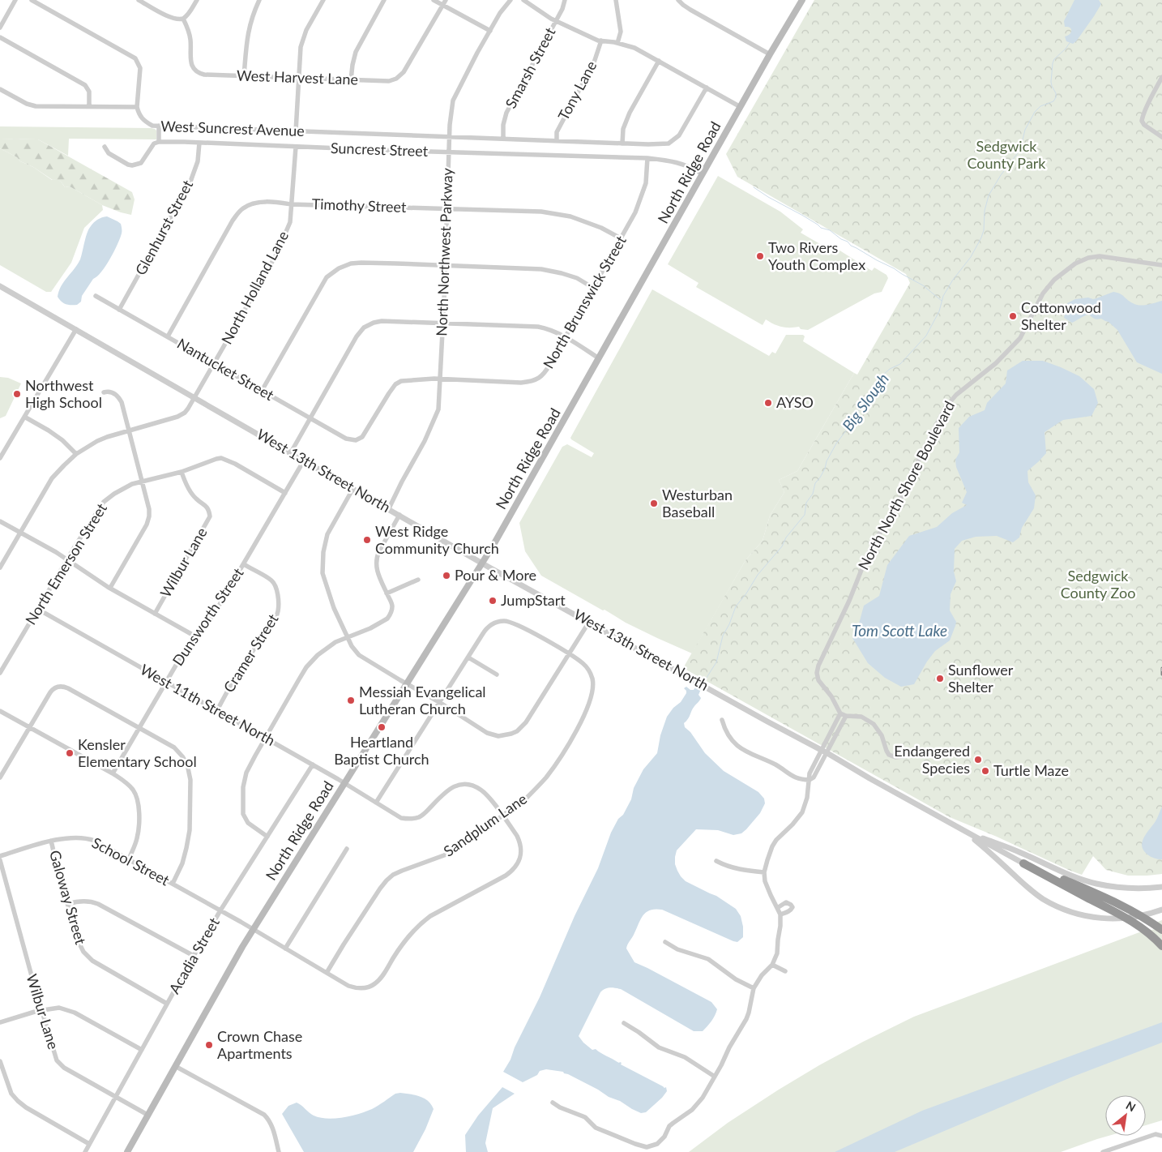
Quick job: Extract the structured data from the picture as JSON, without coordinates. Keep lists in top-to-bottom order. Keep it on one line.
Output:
{"streets":{"main road":["North Ridge Road"],"street":["Smarsh Street","West Harvest Lane","Tony Lane","West Suncrest Avenue","Suncrest Street","Timothy Street","Glenhurst Street","North Northwest Parkway","North Holland Lane","North Brunswick Street","Nantucket Street","West 13th Street North","North North Shore Boulevard","Wilbur Lane","North Emerson Street","Dunsworth Street","Cramer Street","West 11th Street North","Sandplum Lane","School Street","Galoway Street","Acadia Street"]},"crossings":[["Smarsh Street","West Suncrest Avenue"],["Tony Lane","West Suncrest Avenue"],["West Suncrest Avenue","Suncrest Street"],["West Suncrest Avenue","Glenhurst Street"],["West Suncrest Avenue","North Northwest Parkway"],["Suncrest Street","North Ridge Road"],["Suncrest Street","Glenhurst Street"],["Suncrest Street","North Northwest Parkway"],["Suncrest Street","North Holland Lane"],["Suncrest Street","North Brunswick Street"],["North Ridge Road","West 13th Street North"],["North Ridge Road","Wilbur Lane"],["North Ridge Road","West 11th Street North"],["North Ridge Road","School Street"],["Timothy Street","North Northwest Parkway"],["Timothy Street","North Holland Lane"],["Timothy Street","North Brunswick Street"],["Timothy Street","Nantucket Street"],["Glenhurst Street","Nantucket Street"],["North Northwest Parkway","North Brunswick Street"],["North Northwest Parkway","West 13th Street North"],["North Holland Lane","Nantucket Street"],["North Holland Lane","West 13th Street North"],["North Brunswick Street","Nantucket Street"],["West 13th Street North","Dunsworth Street"],["Wilbur Lane","North Emerson Street"],["Wilbur Lane","Acadia Street"],["North Emerson Street","Dunsworth Street"],["North Emerson Street","West 11th Street North"],["Dunsworth Street","Cramer Street"],["Dunsworth Street","West 11th Street North"],["Cramer Street","West 11th Street North"],["West 11th Street North","Sandplum Lane"],["West 11th Street North","Acadia Street"],["School Street","Galoway Street"],["School Street","Acadia Street"],["Galoway Street","Acadia Street"]],"water":["Big Slough","Tom Scott Lake"],"parks":["Sedgwick County Park","Sedgwick County Zoo"],"places":["Two Rivers Youth Complex","Cottonwood Shelter","Northwest High School","AYSO","Westurban Baseball","West Ridge Community Church","Pour & More","JumpStart","Sunflower Shelter","Messiah Evangelical Lutheran Church","Heartland Baptist Church","Kensler Elementary School","Endangered Species","Turtle Maze","Crown Chase Apartments"],"north":"top right"}
